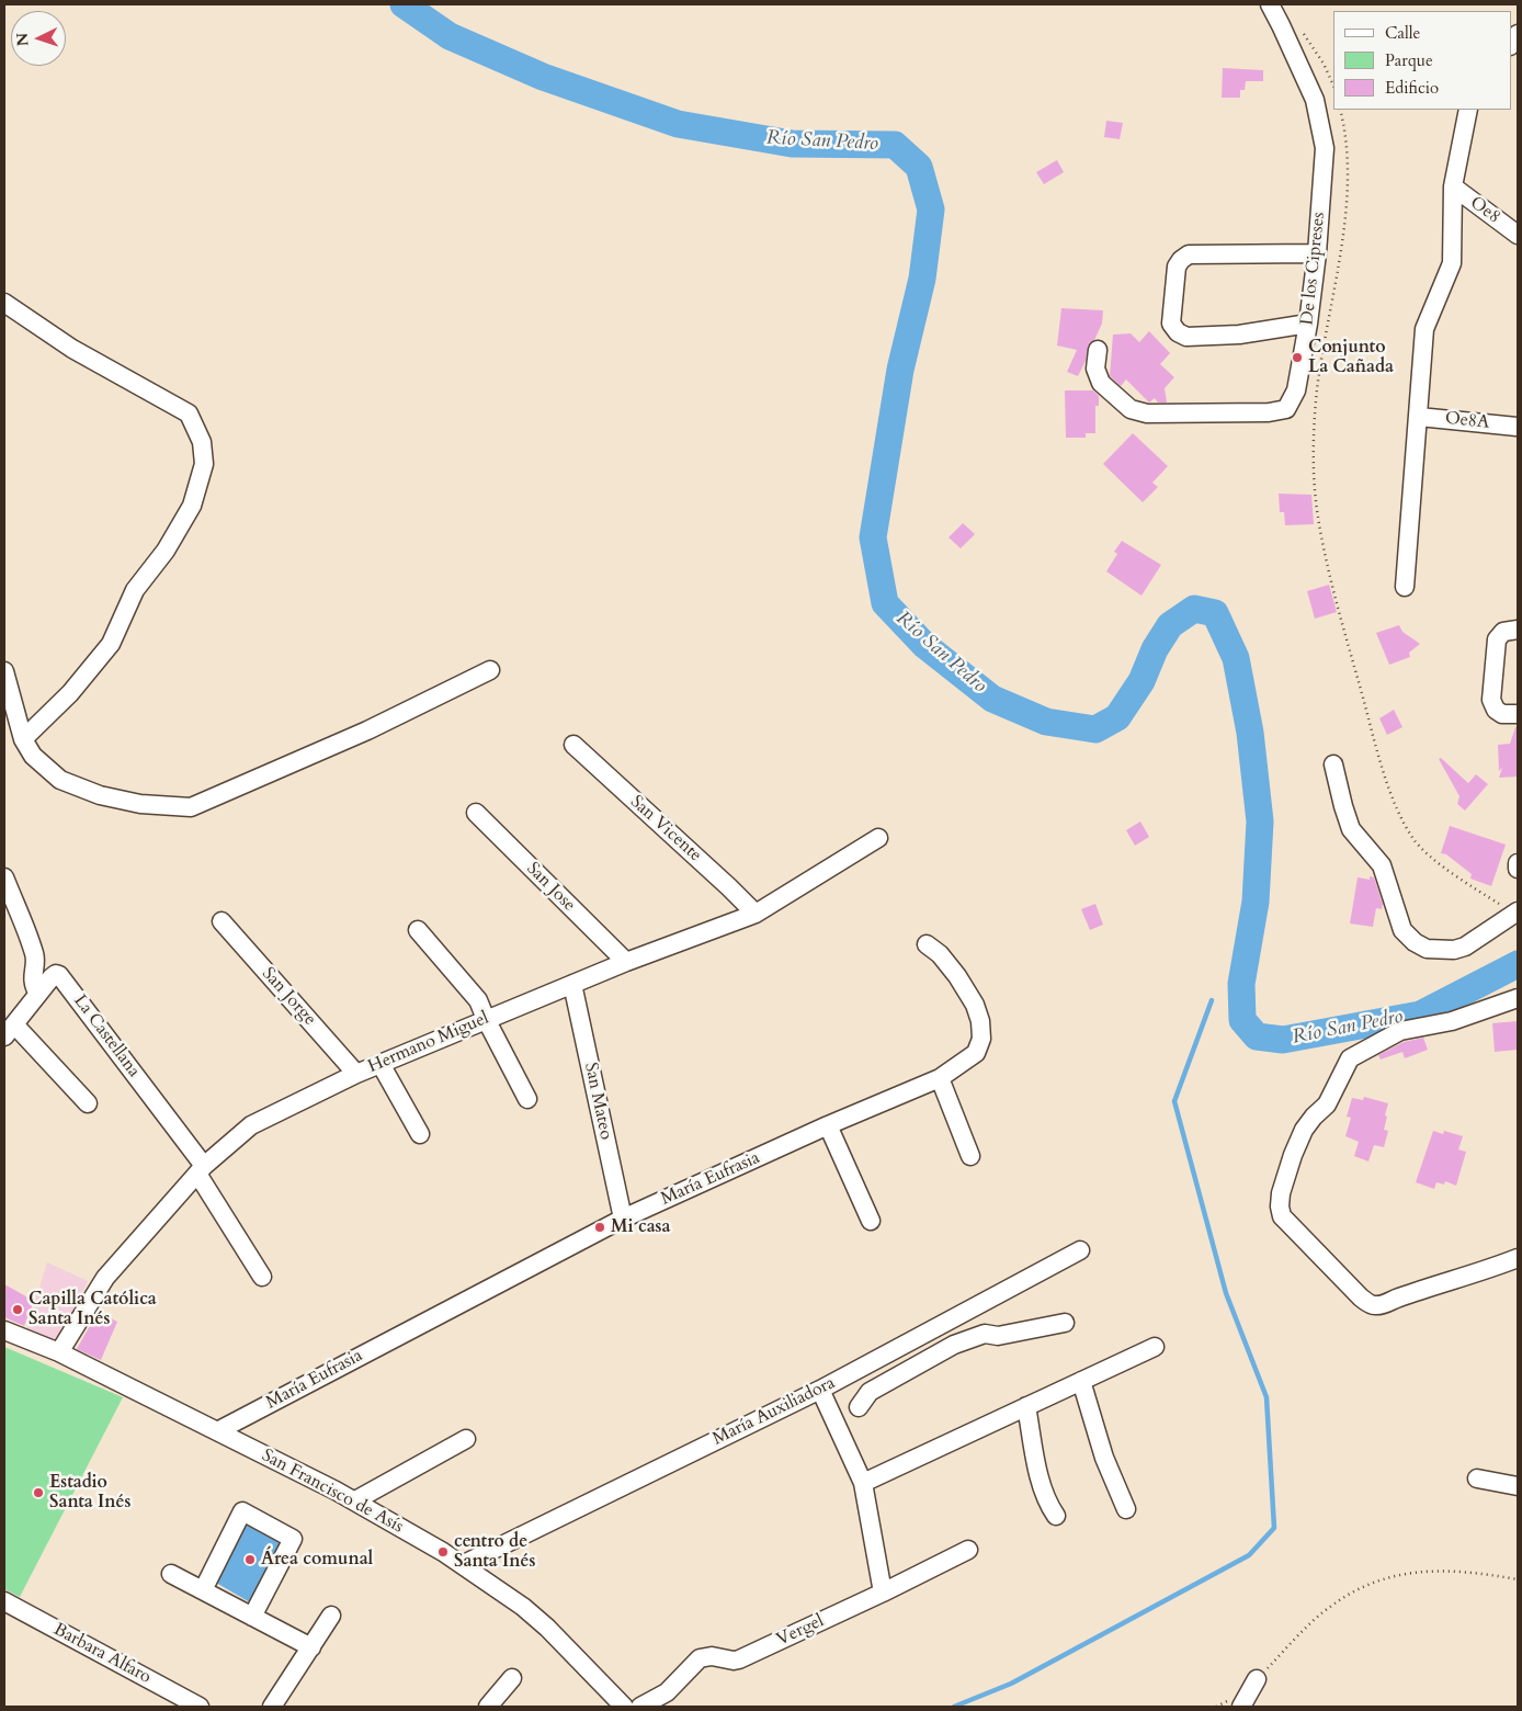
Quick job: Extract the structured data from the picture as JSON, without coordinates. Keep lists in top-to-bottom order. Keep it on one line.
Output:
{"streets":{"street":["Oe8","De los Cipreses","Oe8A","San Vicente","San Jose","San Jorge","La Castellana","Hermano Miguel","San Mateo","María Eufrasia","María Auxiliadora","San Francisco de Asís","Vergel","Barbara Alfaro"]},"crossings":[["San Vicente","Hermano Miguel"],["San Jose","Hermano Miguel"],["San Jorge","Hermano Miguel"],["La Castellana","Hermano Miguel"],["Hermano Miguel","San Mateo"],["Hermano Miguel","San Francisco de Asís"],["San Mateo","María Eufrasia"],["María Eufrasia","San Francisco de Asís"],["María Auxiliadora","San Francisco de Asís"]],"water":["Río San Pedro"],"places":["Conjunto La Cañada","Mi casa","Capilla Católica Santa Inés","Estadio Santa Inés","centro de Santa Inés","Área comunal"],"legend":["Calle","Parque","Edificio"],"north":"left"}
